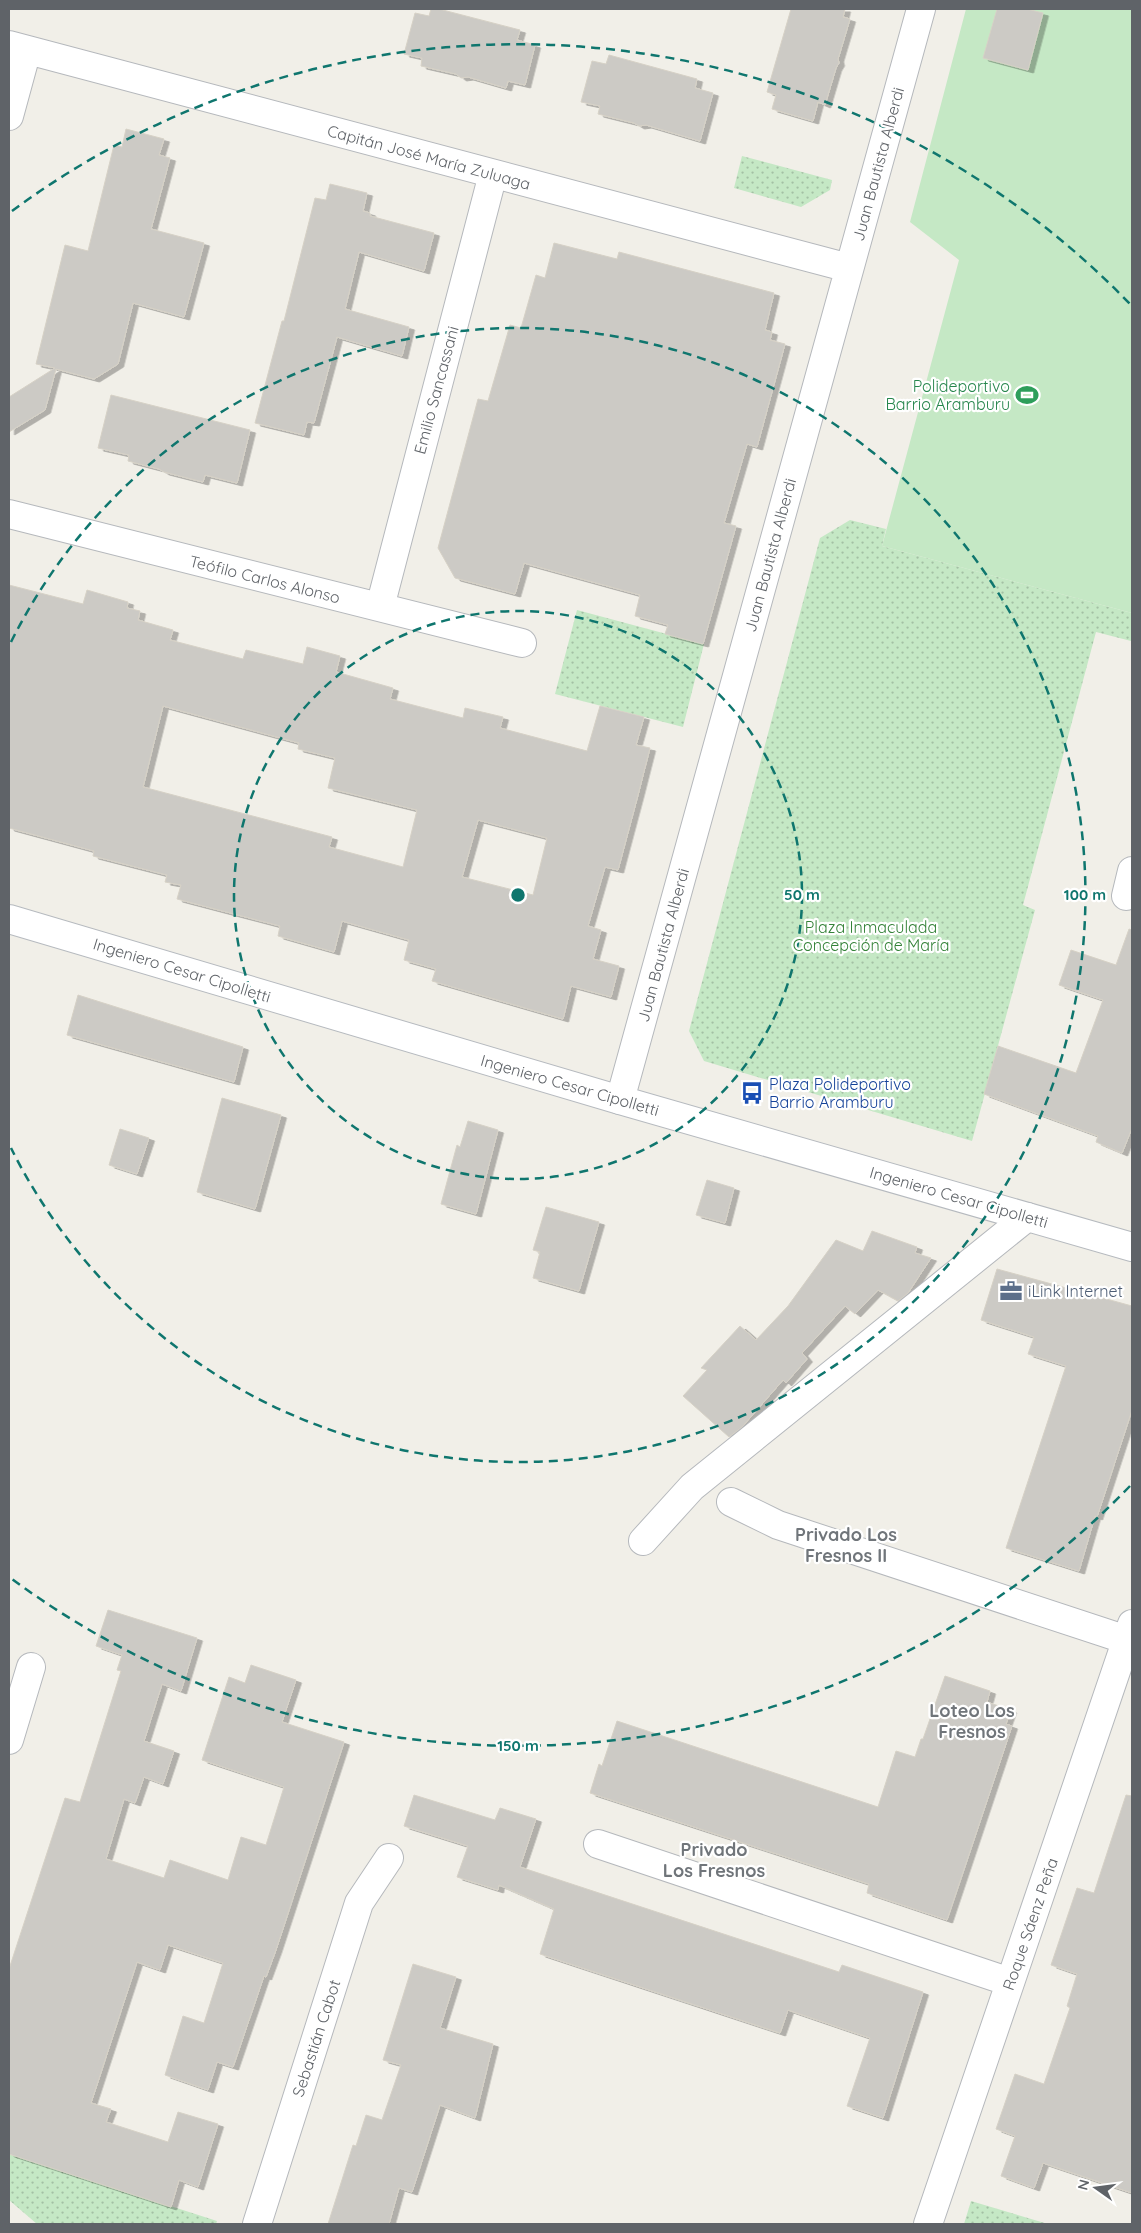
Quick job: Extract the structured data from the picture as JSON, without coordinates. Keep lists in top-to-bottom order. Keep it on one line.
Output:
{"streets":{"street":["Capitán José María Zuluaga","Juan Bautista Alberdi","Emilio Sancassani","Teófilo Carlos Alonso","Ingeniero Cesar Cipolletti","Roque Sáenz Peña","Sebastián Cabot"]},"crossings":[["Capitán José María Zuluaga","Juan Bautista Alberdi"],["Capitán José María Zuluaga","Emilio Sancassani"],["Juan Bautista Alberdi","Ingeniero Cesar Cipolletti"],["Emilio Sancassani","Teófilo Carlos Alonso"]],"districts":["Privado Los Fresnos II","Loteo Los Fresnos","Privado Los Fresnos"],"parks":["Plaza Inmaculada Concepción de María"],"places":{"sports":["Polideportivo Barrio Aramburu"],"bus stop":["Plaza Polideportivo Barrio Aramburu"],"office":["iLink Internet"]},"north":"left","rings":["50 m","100 m","150 m"]}
